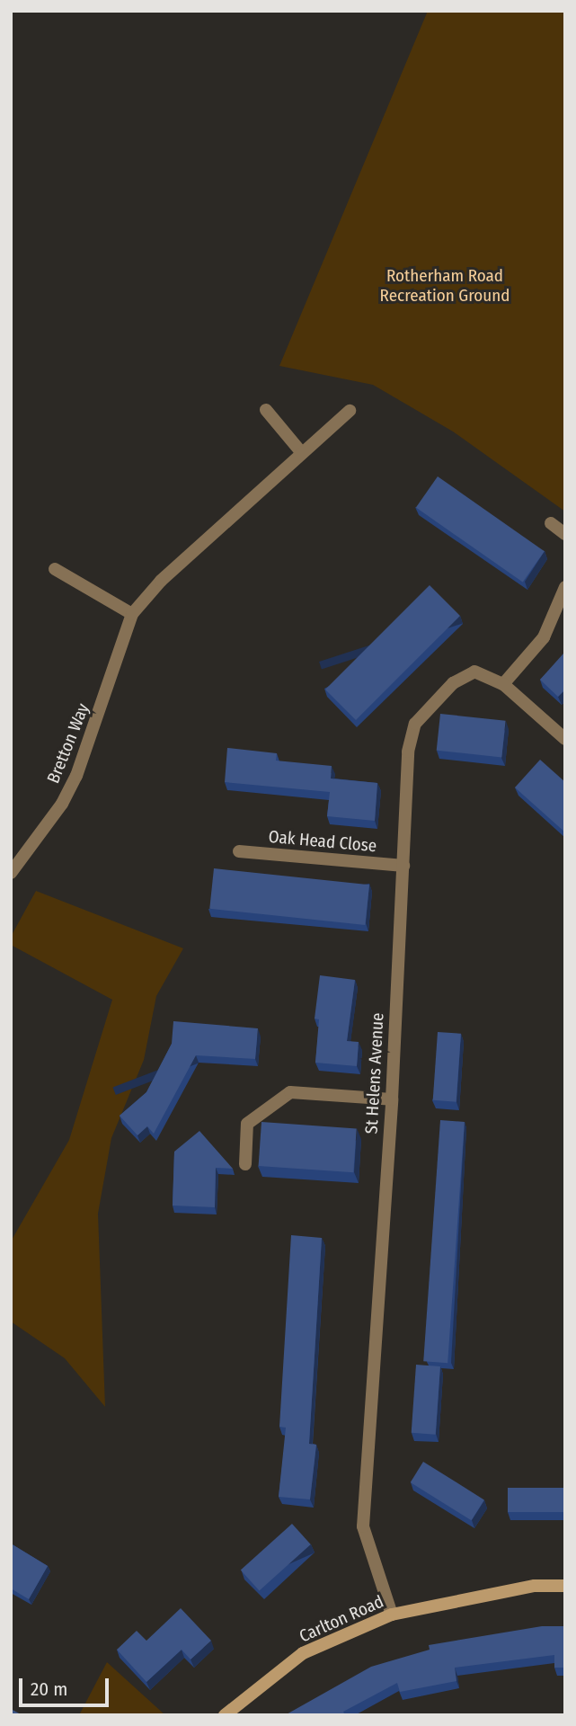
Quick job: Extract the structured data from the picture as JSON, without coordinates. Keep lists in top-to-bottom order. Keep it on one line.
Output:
{"streets":{"main road":["Carlton Road"],"street":["Bretton Way","Oak Head Close","St Helens Avenue"]},"crossings":[["Oak Head Close","St Helens Avenue"],["St Helens Avenue","Carlton Road"]],"parks":["Rotherham Road Recreation Ground"],"scale_bar":"20 m"}
